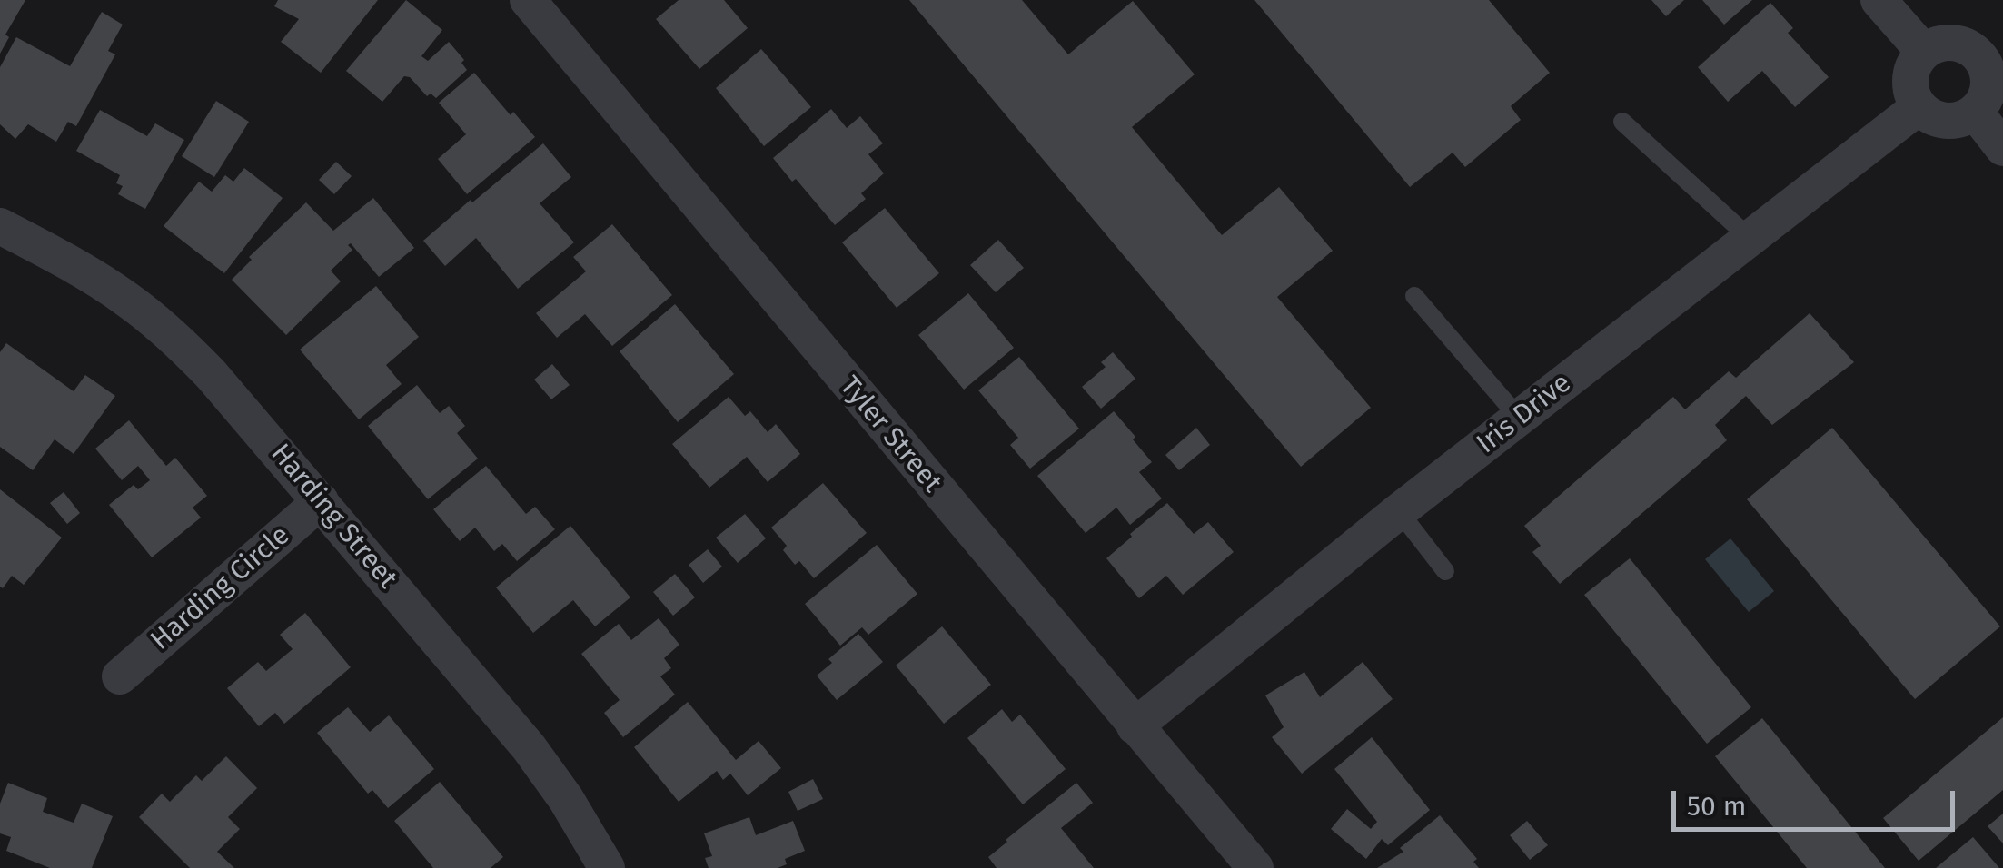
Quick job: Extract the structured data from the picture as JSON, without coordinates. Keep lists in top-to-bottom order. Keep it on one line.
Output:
{"streets":{"street":["Iris Drive","Tyler Street","Harding Street","Harding Circle"]},"crossings":[["Iris Drive","Tyler Street"],["Harding Street","Harding Circle"]],"scale_bar":"50 m"}
